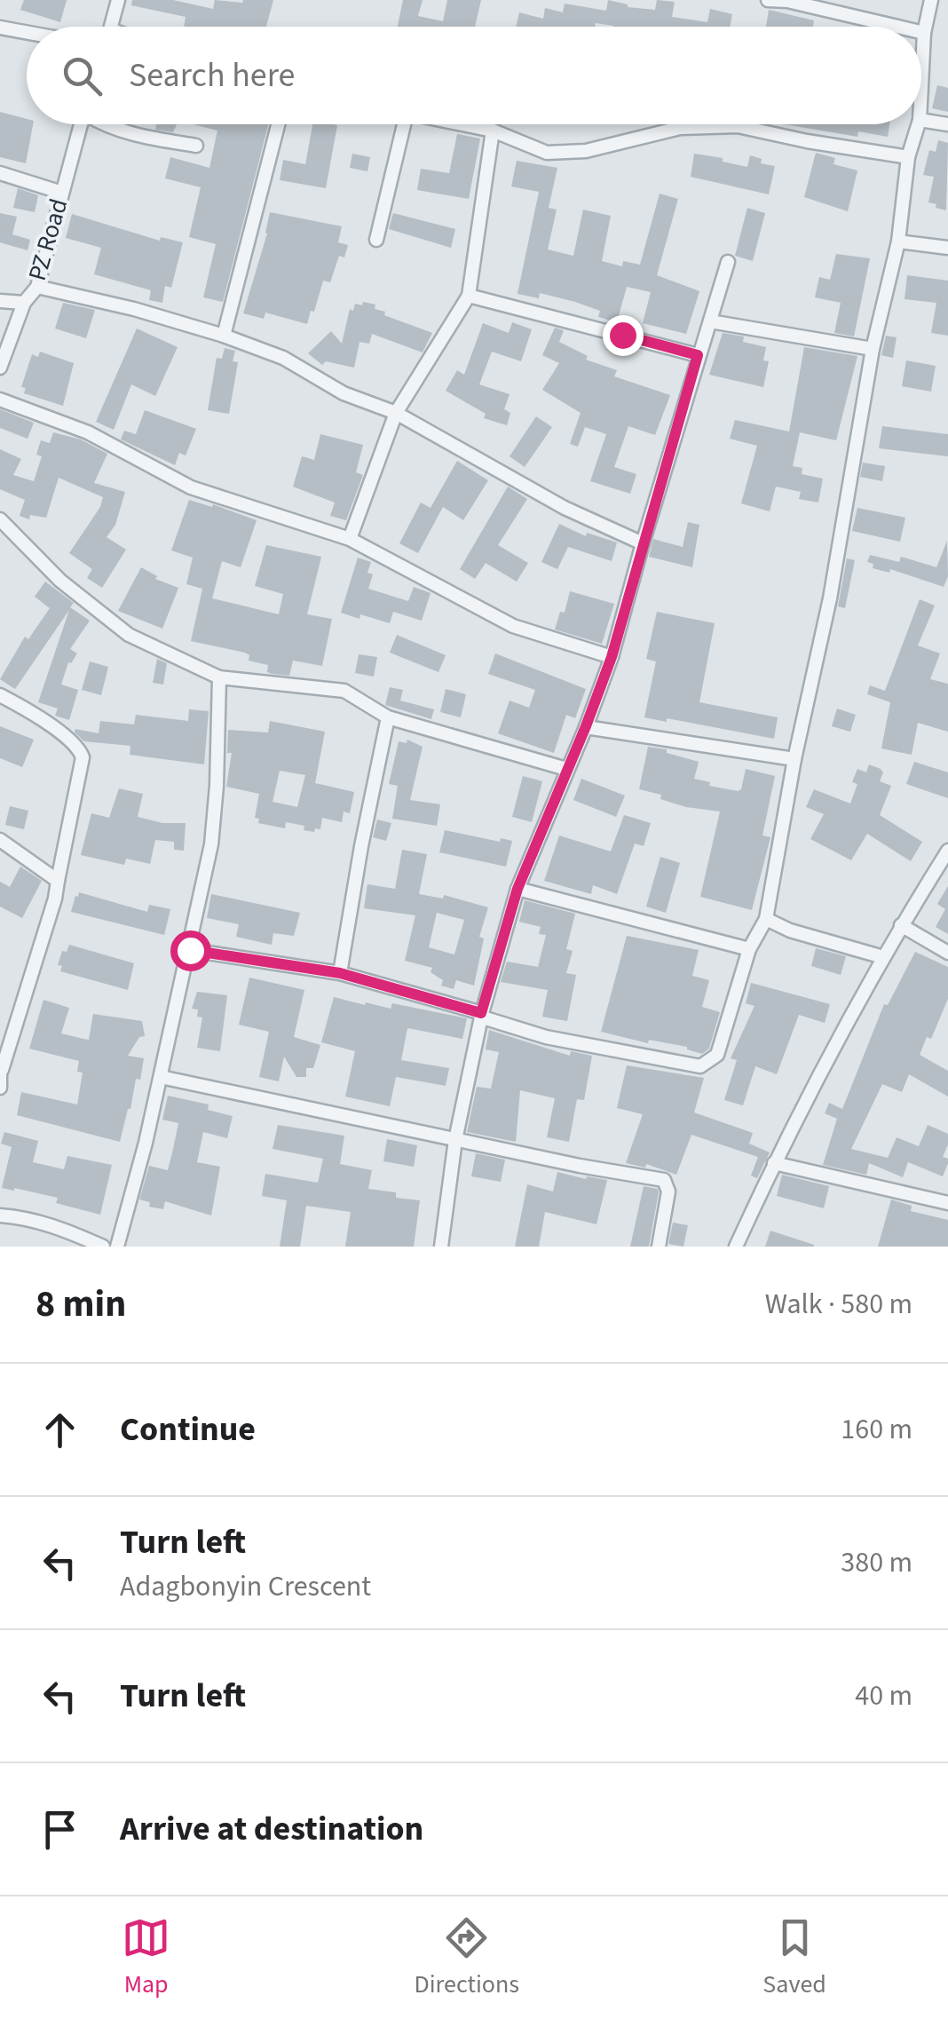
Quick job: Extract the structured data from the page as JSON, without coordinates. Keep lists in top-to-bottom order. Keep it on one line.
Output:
{"streets":{"street":["PZ Road"]},"page":{"search":"Search here","heading":["8 min","Walk · 580 m"],"list":[["Continue","160 m"],["Turn left","Adagbonyin Crescent","380 m"],["Turn left","40 m"],"Arrive at destination"],"nav":["Map","Directions","Saved"]}}
